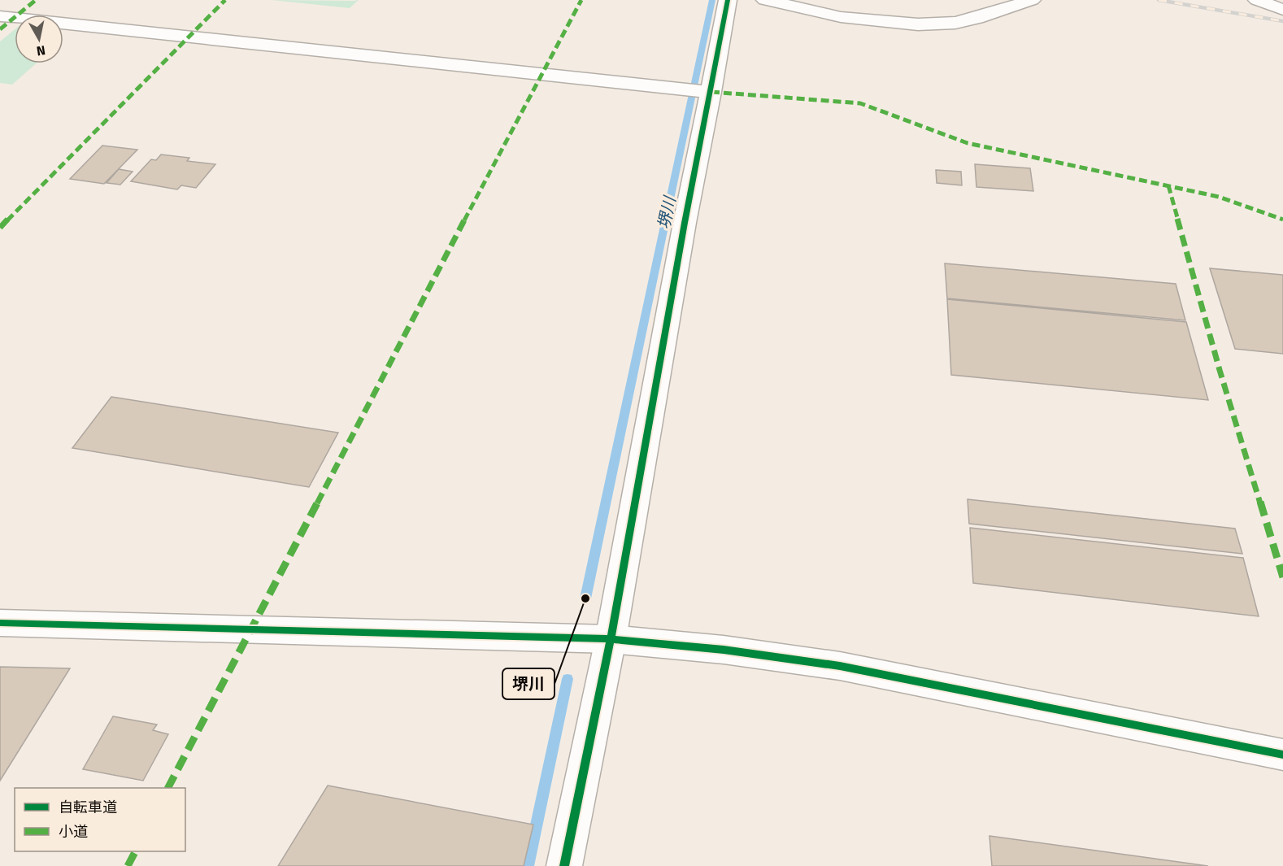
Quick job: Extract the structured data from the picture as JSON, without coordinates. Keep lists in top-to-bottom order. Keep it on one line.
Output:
{"water":["堺川"],"places":["堺川"],"legend":["自転車道","小道"],"north":"bottom"}
